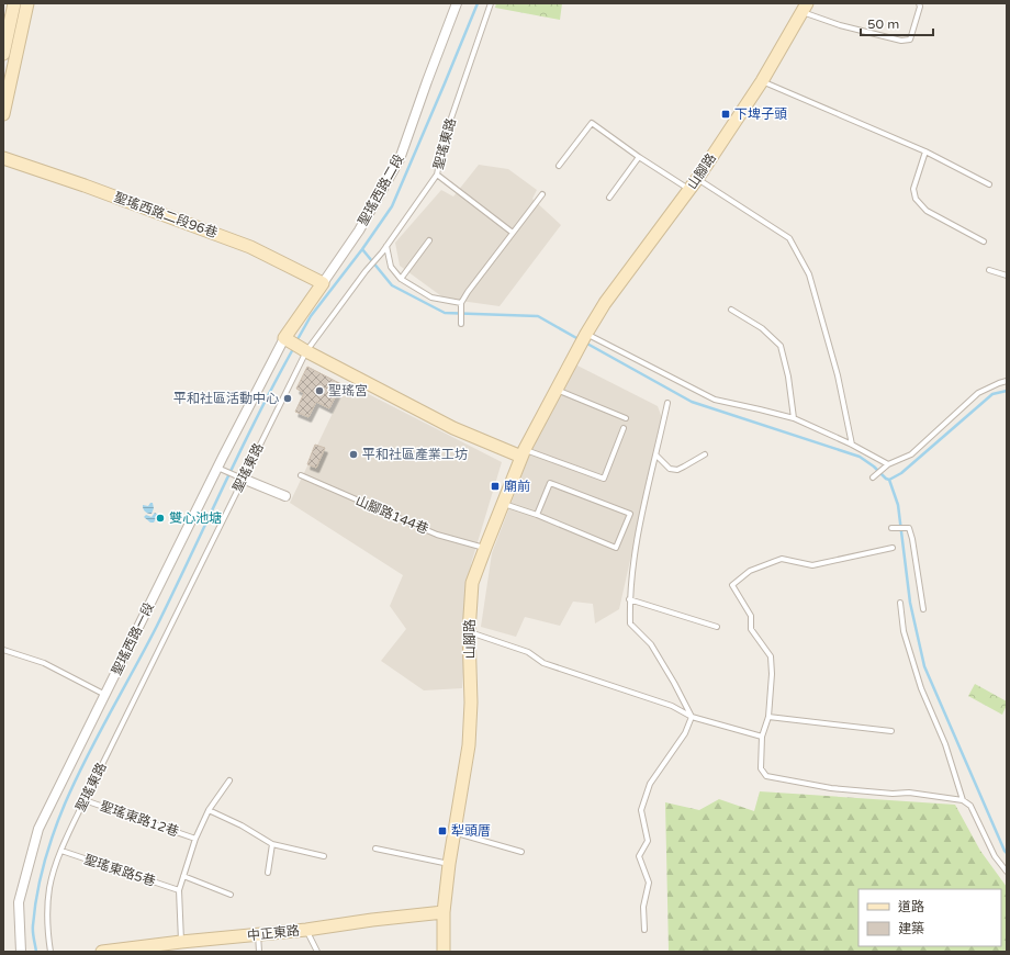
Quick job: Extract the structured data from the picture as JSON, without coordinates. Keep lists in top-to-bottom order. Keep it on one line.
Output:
{"streets":{"main road":["山腳路","聖瑤西路二段","聖瑤西路二段96巷","中正東路"],"street":["聖瑤西路一段"],"lane":["聖瑤東路","山腳路144巷","聖瑤東路12巷","聖瑤東路5巷"]},"crossings":[["聖瑤東路","聖瑤東路12巷"],["聖瑤東路","聖瑤東路5巷"],["山腳路","山腳路144巷"],["山腳路","中正東路"],["聖瑤西路二段","聖瑤西路二段96巷"],["聖瑤西路二段","聖瑤西路一段"]],"places":{"transit":["下埤子頭","廟前","犁頭厝"],"other":["聖瑤宮","平和社區活動中心","平和社區產業工坊","雙心池塘"]},"legend":["道路","建築"],"scale_bar":"50 m"}
